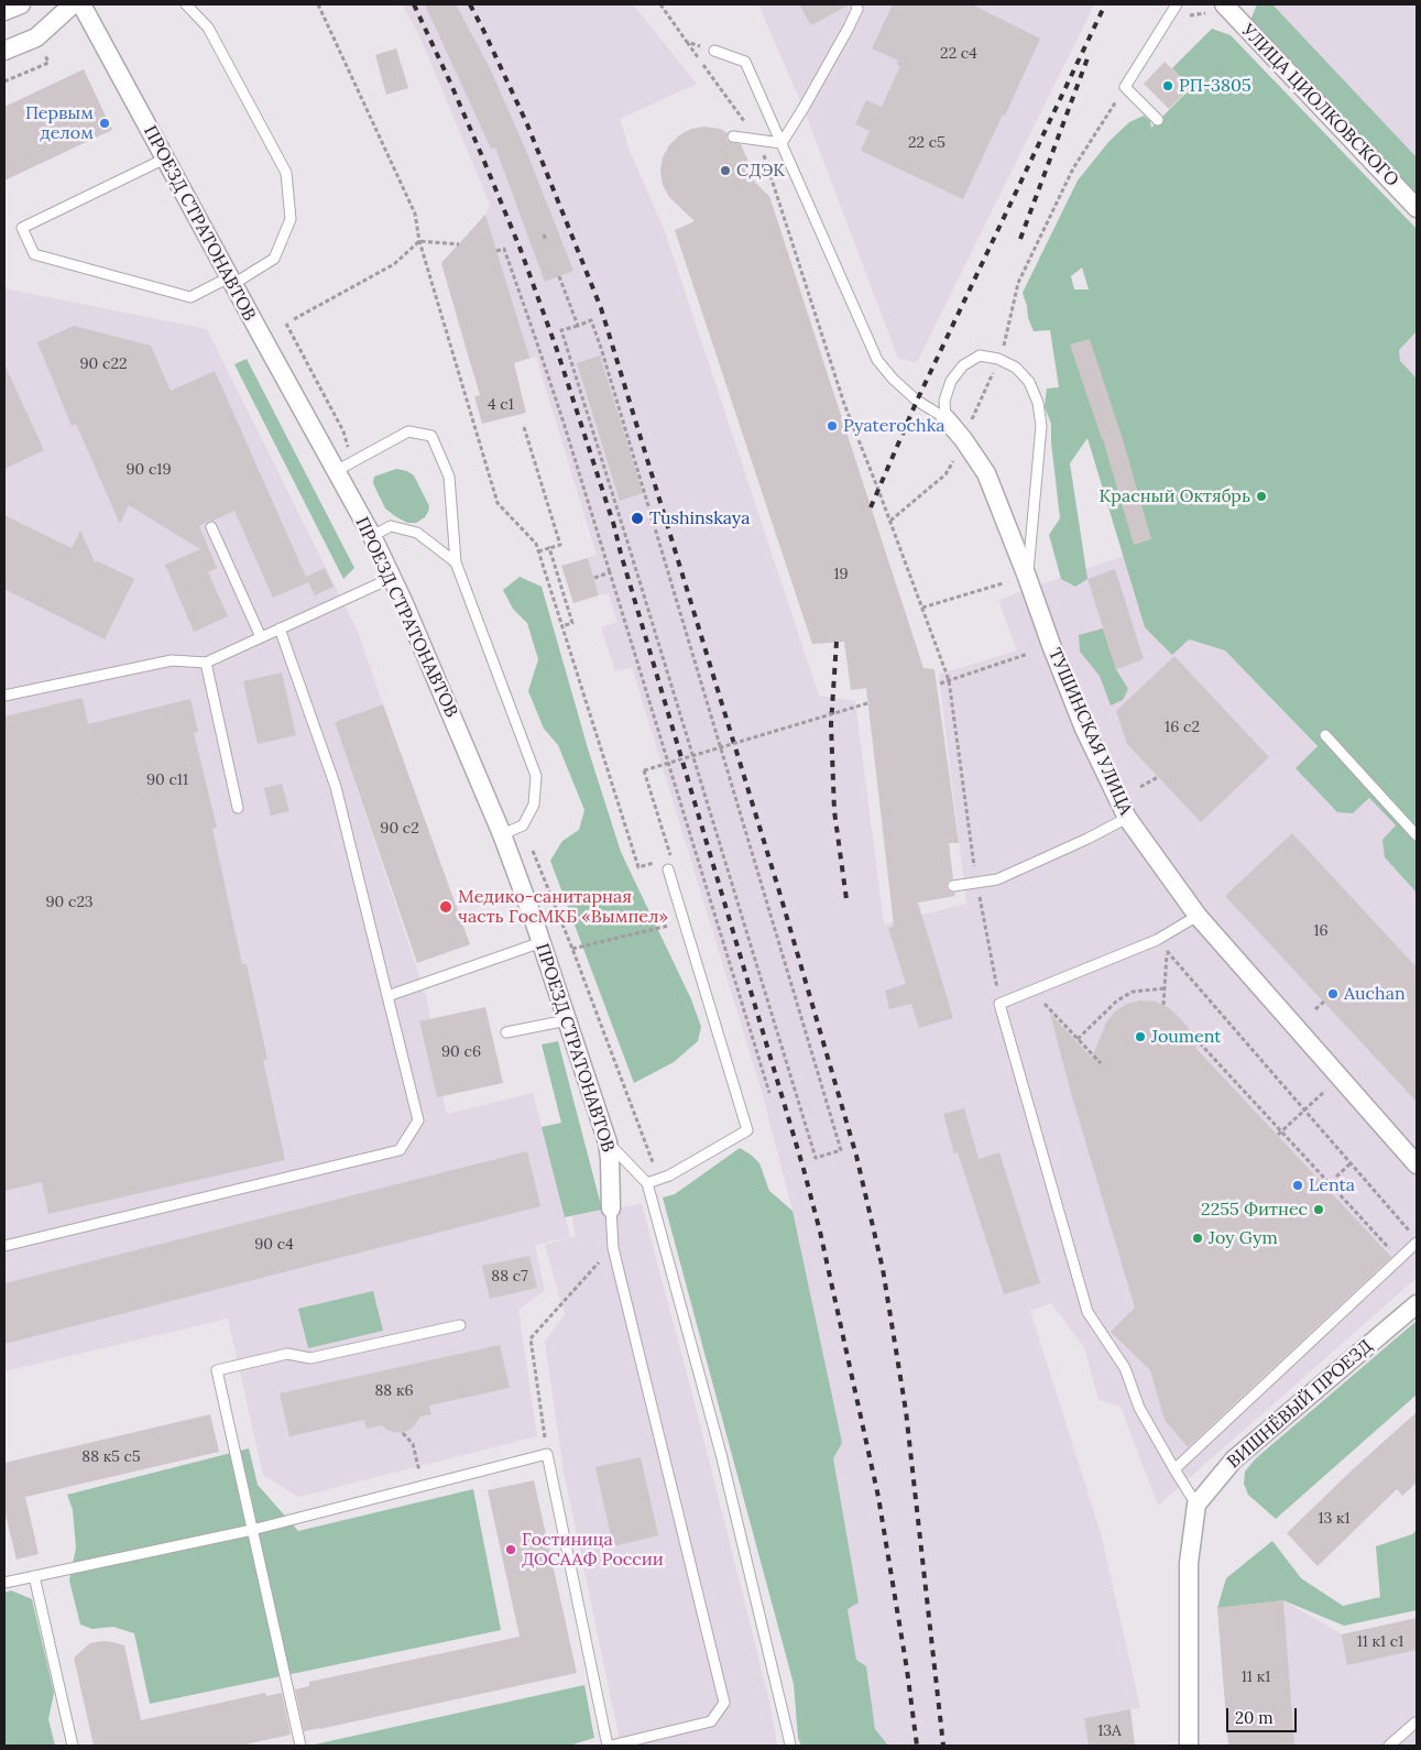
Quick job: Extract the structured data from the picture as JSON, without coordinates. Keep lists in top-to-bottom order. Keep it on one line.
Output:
{"streets":{"street":["УЛИЦА ЦИОЛКОВСКОГО","ПРОЕЗД СТРАТОНАВТОВ","ТУШИНСКАЯ УЛИЦА","ВИШНЁВЫЙ ПРОЕЗД"]},"places":["РП-3805","Первым делом","СДЭК","Pyaterochka","Красный Октябрь","Tushinskaya","Медико-санитарная часть ГосМКБ «Вымпел»","Auchan","Joument","Lenta","2255 Фитнес","Joy Gym","Гостиница ДОСААФ России"],"house_numbers":["22 с4","22 с5","90 с22","4 с1","90 с19","19","16 с2","90 с11","90 с2","90 с23","16","90 с6","90 с4","88 с7","88 к6","88 к5 с5","13 к1","11 к1 с1","11 к1","13А"],"scale_bar":"20 m"}
